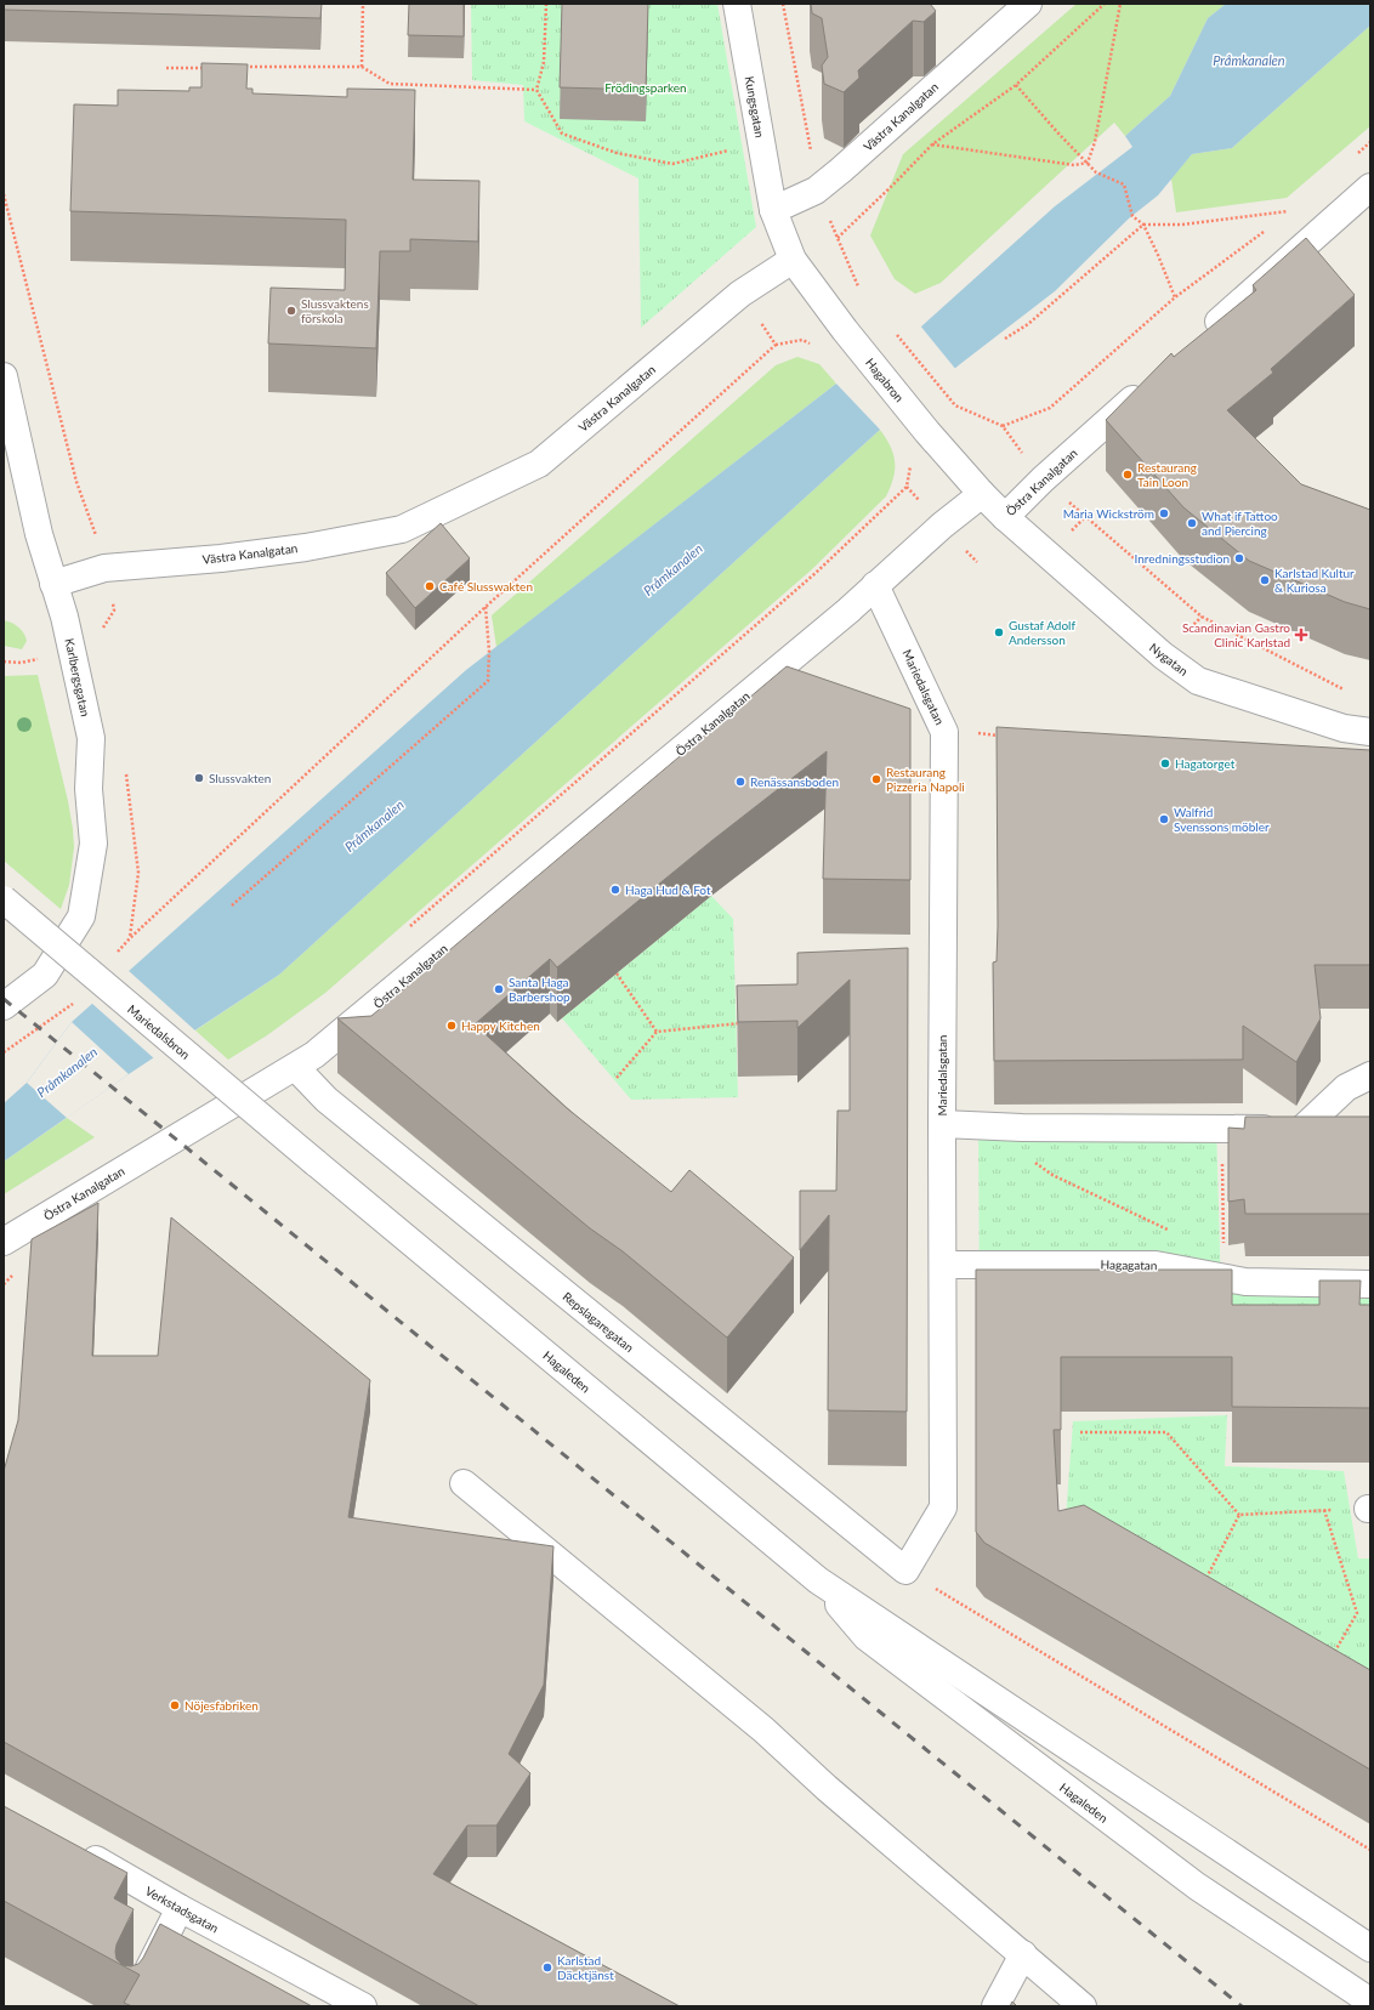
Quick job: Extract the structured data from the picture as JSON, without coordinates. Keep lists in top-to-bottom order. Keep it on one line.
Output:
{"streets":{"street":["Kungsgatan","Västra Kanalgatan","Hagabron","Östra Kanalgatan","Nygatan","Karlbergsgatan","Mariedalsgatan","Mariedalsbron","Hagagatan","Repslagaregatan","Hagaleden","Verkstadsgatan"]},"crossings":[["Kungsgatan","Västra Kanalgatan"],["Västra Kanalgatan","Hagabron"],["Västra Kanalgatan","Karlbergsgatan"],["Hagabron","Östra Kanalgatan"],["Östra Kanalgatan","Nygatan"],["Östra Kanalgatan","Mariedalsgatan"],["Östra Kanalgatan","Repslagaregatan"],["Mariedalsgatan","Hagagatan"],["Mariedalsgatan","Repslagaregatan"],["Mariedalsbron","Hagaleden"]],"water":["Pråmkanalen"],"parks":["Frödingsparken"],"places":{"other":["Slussvaktens förskola","Restaurang Tain Loon","Maria Wickström","What if Tattoo and Piercing","Inredningsstudion","Karlstad Kultur & Kuriosa","Café Slusswakten","Gustaf Adolf Andersson","Hagatorget","Slussvakten","Restaurang Pizzeria Napoli","Renässansboden","Walfrid Svenssons möbler","Haga Hud & Fot","Santa Haga Barbershop","Happy Kitchen","Nöjesfabriken","Karlstad Däcktjänst"],"health":["Scandinavian Gastro Clinic Karlstad"]}}
